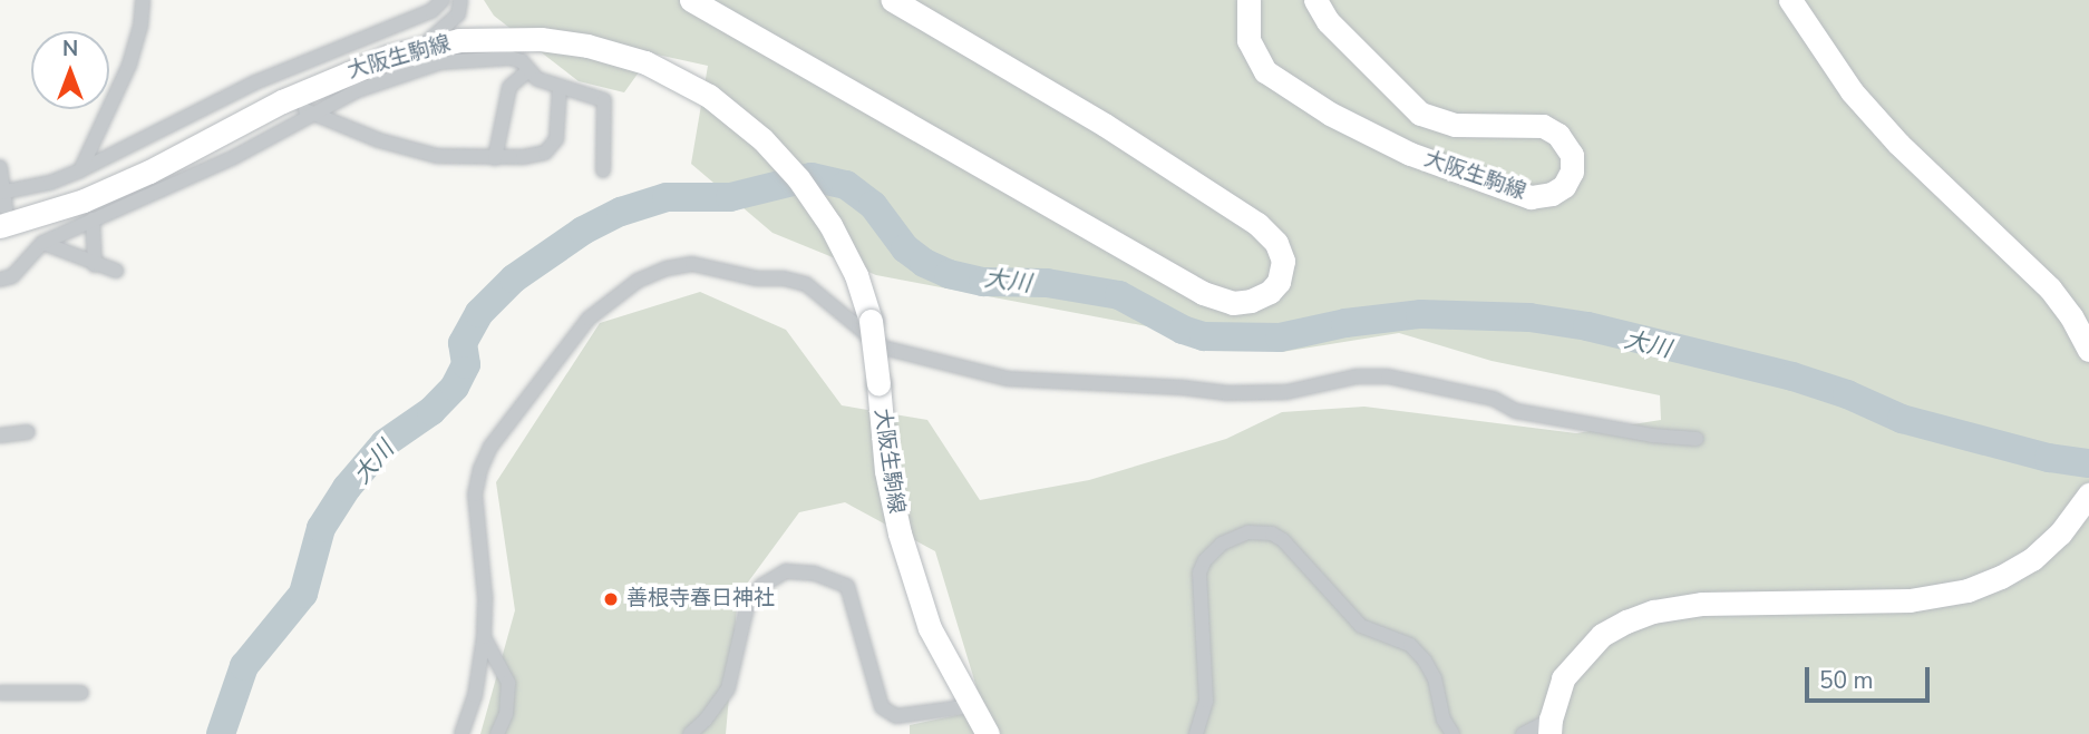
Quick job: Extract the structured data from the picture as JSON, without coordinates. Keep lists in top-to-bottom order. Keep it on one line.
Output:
{"streets":{"main road":["大阪生駒線"]},"water":["大川"],"places":["善根寺春日神社"],"scale_bar":"50 m","north":"top"}
